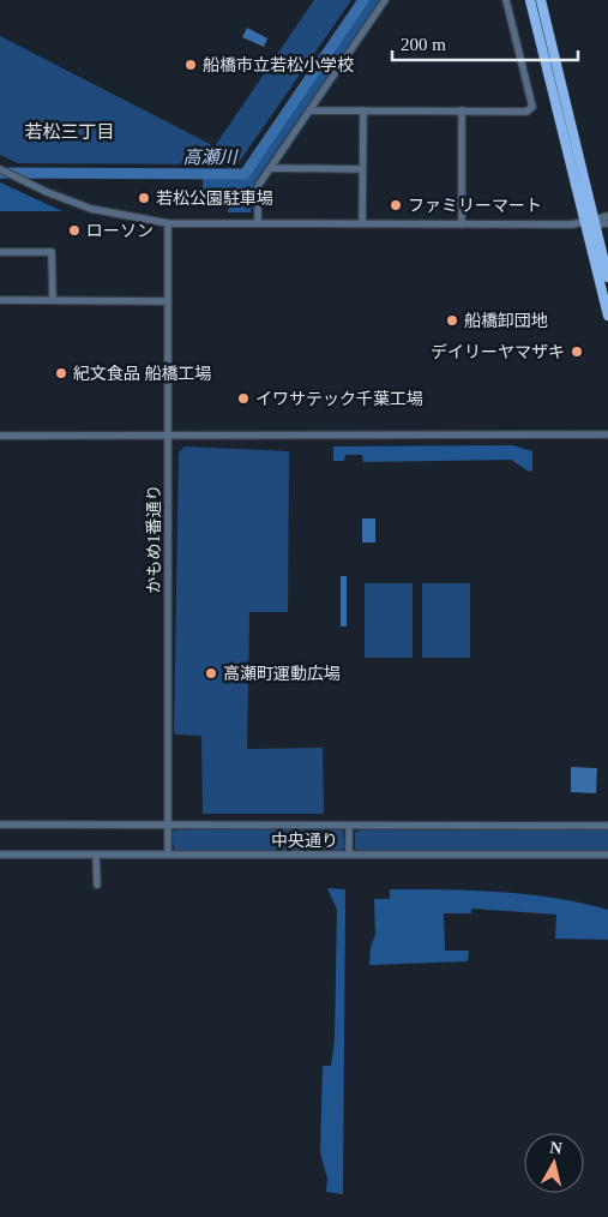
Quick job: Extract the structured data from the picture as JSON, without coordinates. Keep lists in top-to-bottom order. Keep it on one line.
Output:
{"streets":{"street":["かもめ1番通り","中央通り"]},"crossings":[["かもめ1番通り","中央通り"]],"districts":["若松三丁目"],"water":["高瀬川"],"places":["船橋市立若松小学校","若松公園駐車場","ファミリーマート","ローソン","船橋卸団地","デイリーヤマザキ","紀文食品 船橋工場","イワサテック千葉工場","高瀬町運動広場"],"scale_bar":"200 m","north":"top"}
